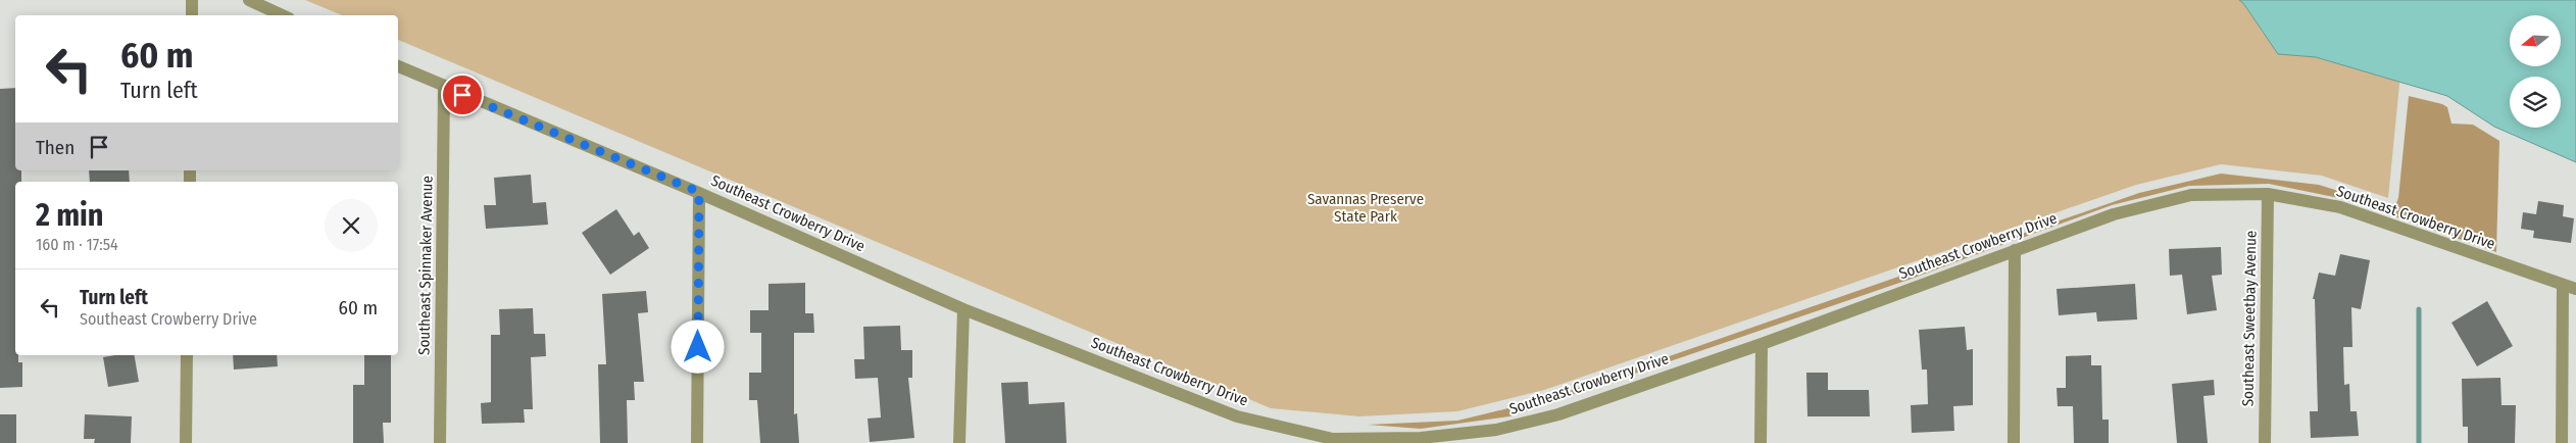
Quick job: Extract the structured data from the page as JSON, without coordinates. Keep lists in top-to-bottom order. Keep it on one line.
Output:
{"streets":{"street":["Southeast Crowberry Drive","Southeast Spinnaker Avenue","Southeast Sweetbay Avenue"]},"crossings":[["Southeast Crowberry Drive","Southeast Spinnaker Avenue"],["Southeast Crowberry Drive","Southeast Sweetbay Avenue"]],"parks":["Savannas Preserve State Park"],"north":"left","page":{"turn":["60 m","Turn left"],"then":"Then","heading":["2 min","160 m · 17:54"],"list":[{"name":"Turn left","note":"Southeast Crowberry Drive","value":"60 m"}]}}
